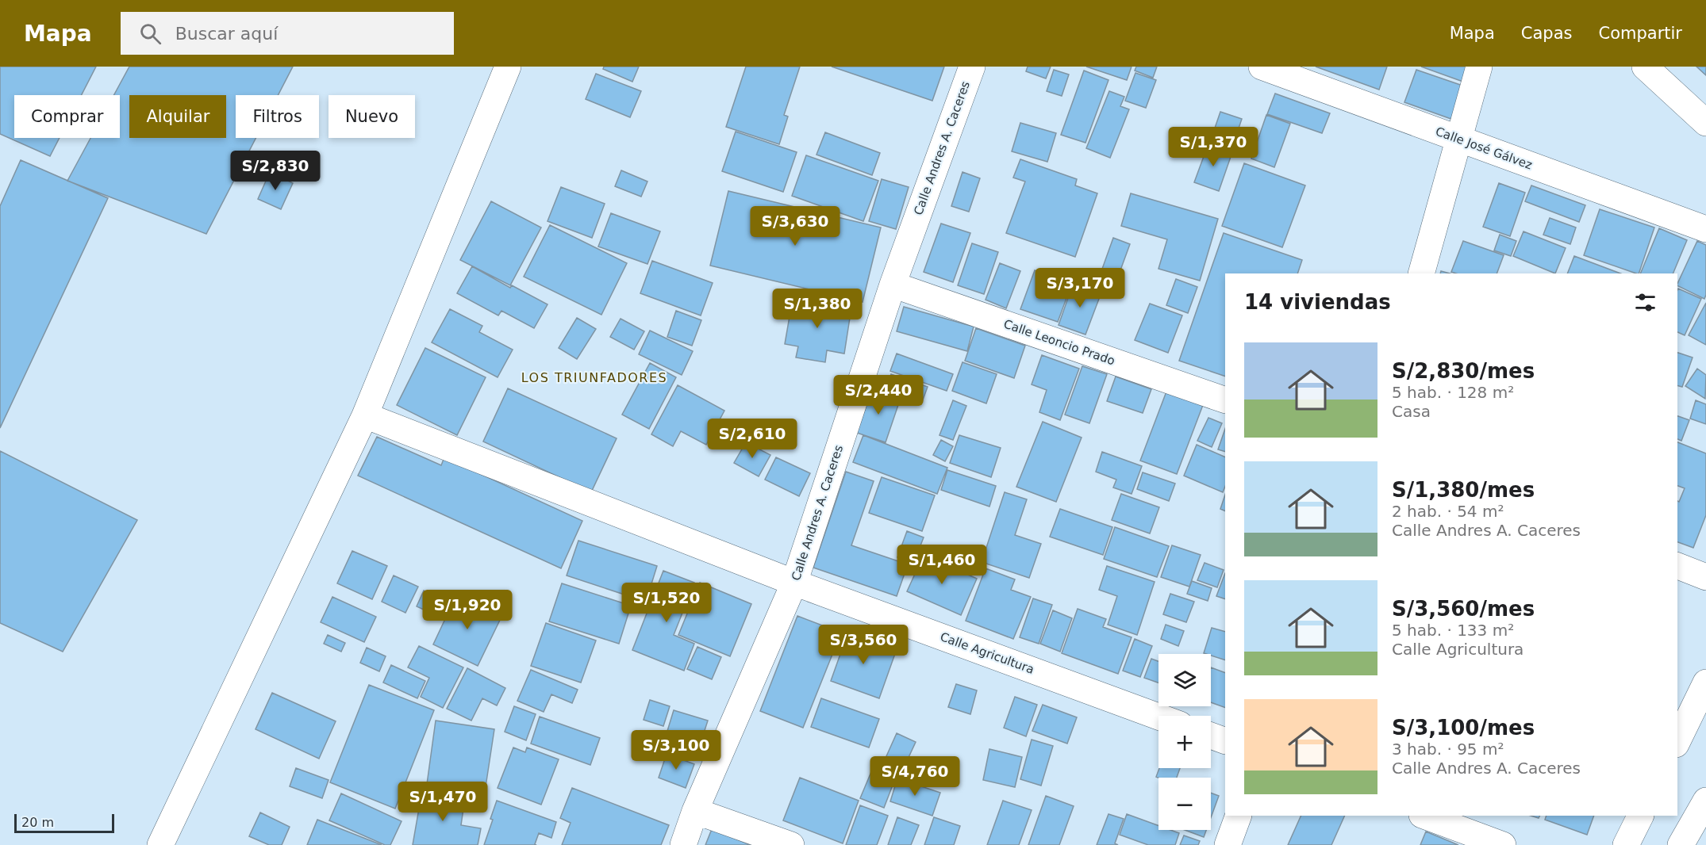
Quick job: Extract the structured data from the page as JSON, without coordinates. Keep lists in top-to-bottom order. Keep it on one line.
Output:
{"streets":{"street":["Calle Andres A. Caceres","Calle José Gálvez","Calle Leoncio Prado","Calle Agricultura"]},"crossings":[["Calle Andres A. Caceres","Calle Leoncio Prado"],["Calle Andres A. Caceres","Calle Agricultura"]],"districts":["LOS TRIUNFADORES"],"scale_bar":"20 m","page":{"header":"Mapa","search":"Buscar aquí","nav":["Mapa","Capas","Compartir"],"chip":["Comprar","Alquilar","Filtros","Nuevo"],"price":["S/1,370","S/2,830","S/3,630","S/3,170","S/1,380","S/2,440","S/2,610","S/1,460","S/1,520","S/1,920","S/3,560","S/3,100","S/4,760","S/1,470"],"heading":"14 viviendas","list":[{"name":"S/2,830/mes","note":"5 hab. · 128 m² · Casa"},{"name":"S/1,380/mes","note":"2 hab. · 54 m² · Calle Andres A. Caceres"},{"name":"S/3,560/mes","note":"5 hab. · 133 m² · Calle Agricultura"},{"name":"S/3,100/mes","note":"3 hab. · 95 m² · Calle Andres A. Caceres"}],"map_buttons":["+","−"],"scale":"20 m"}}
